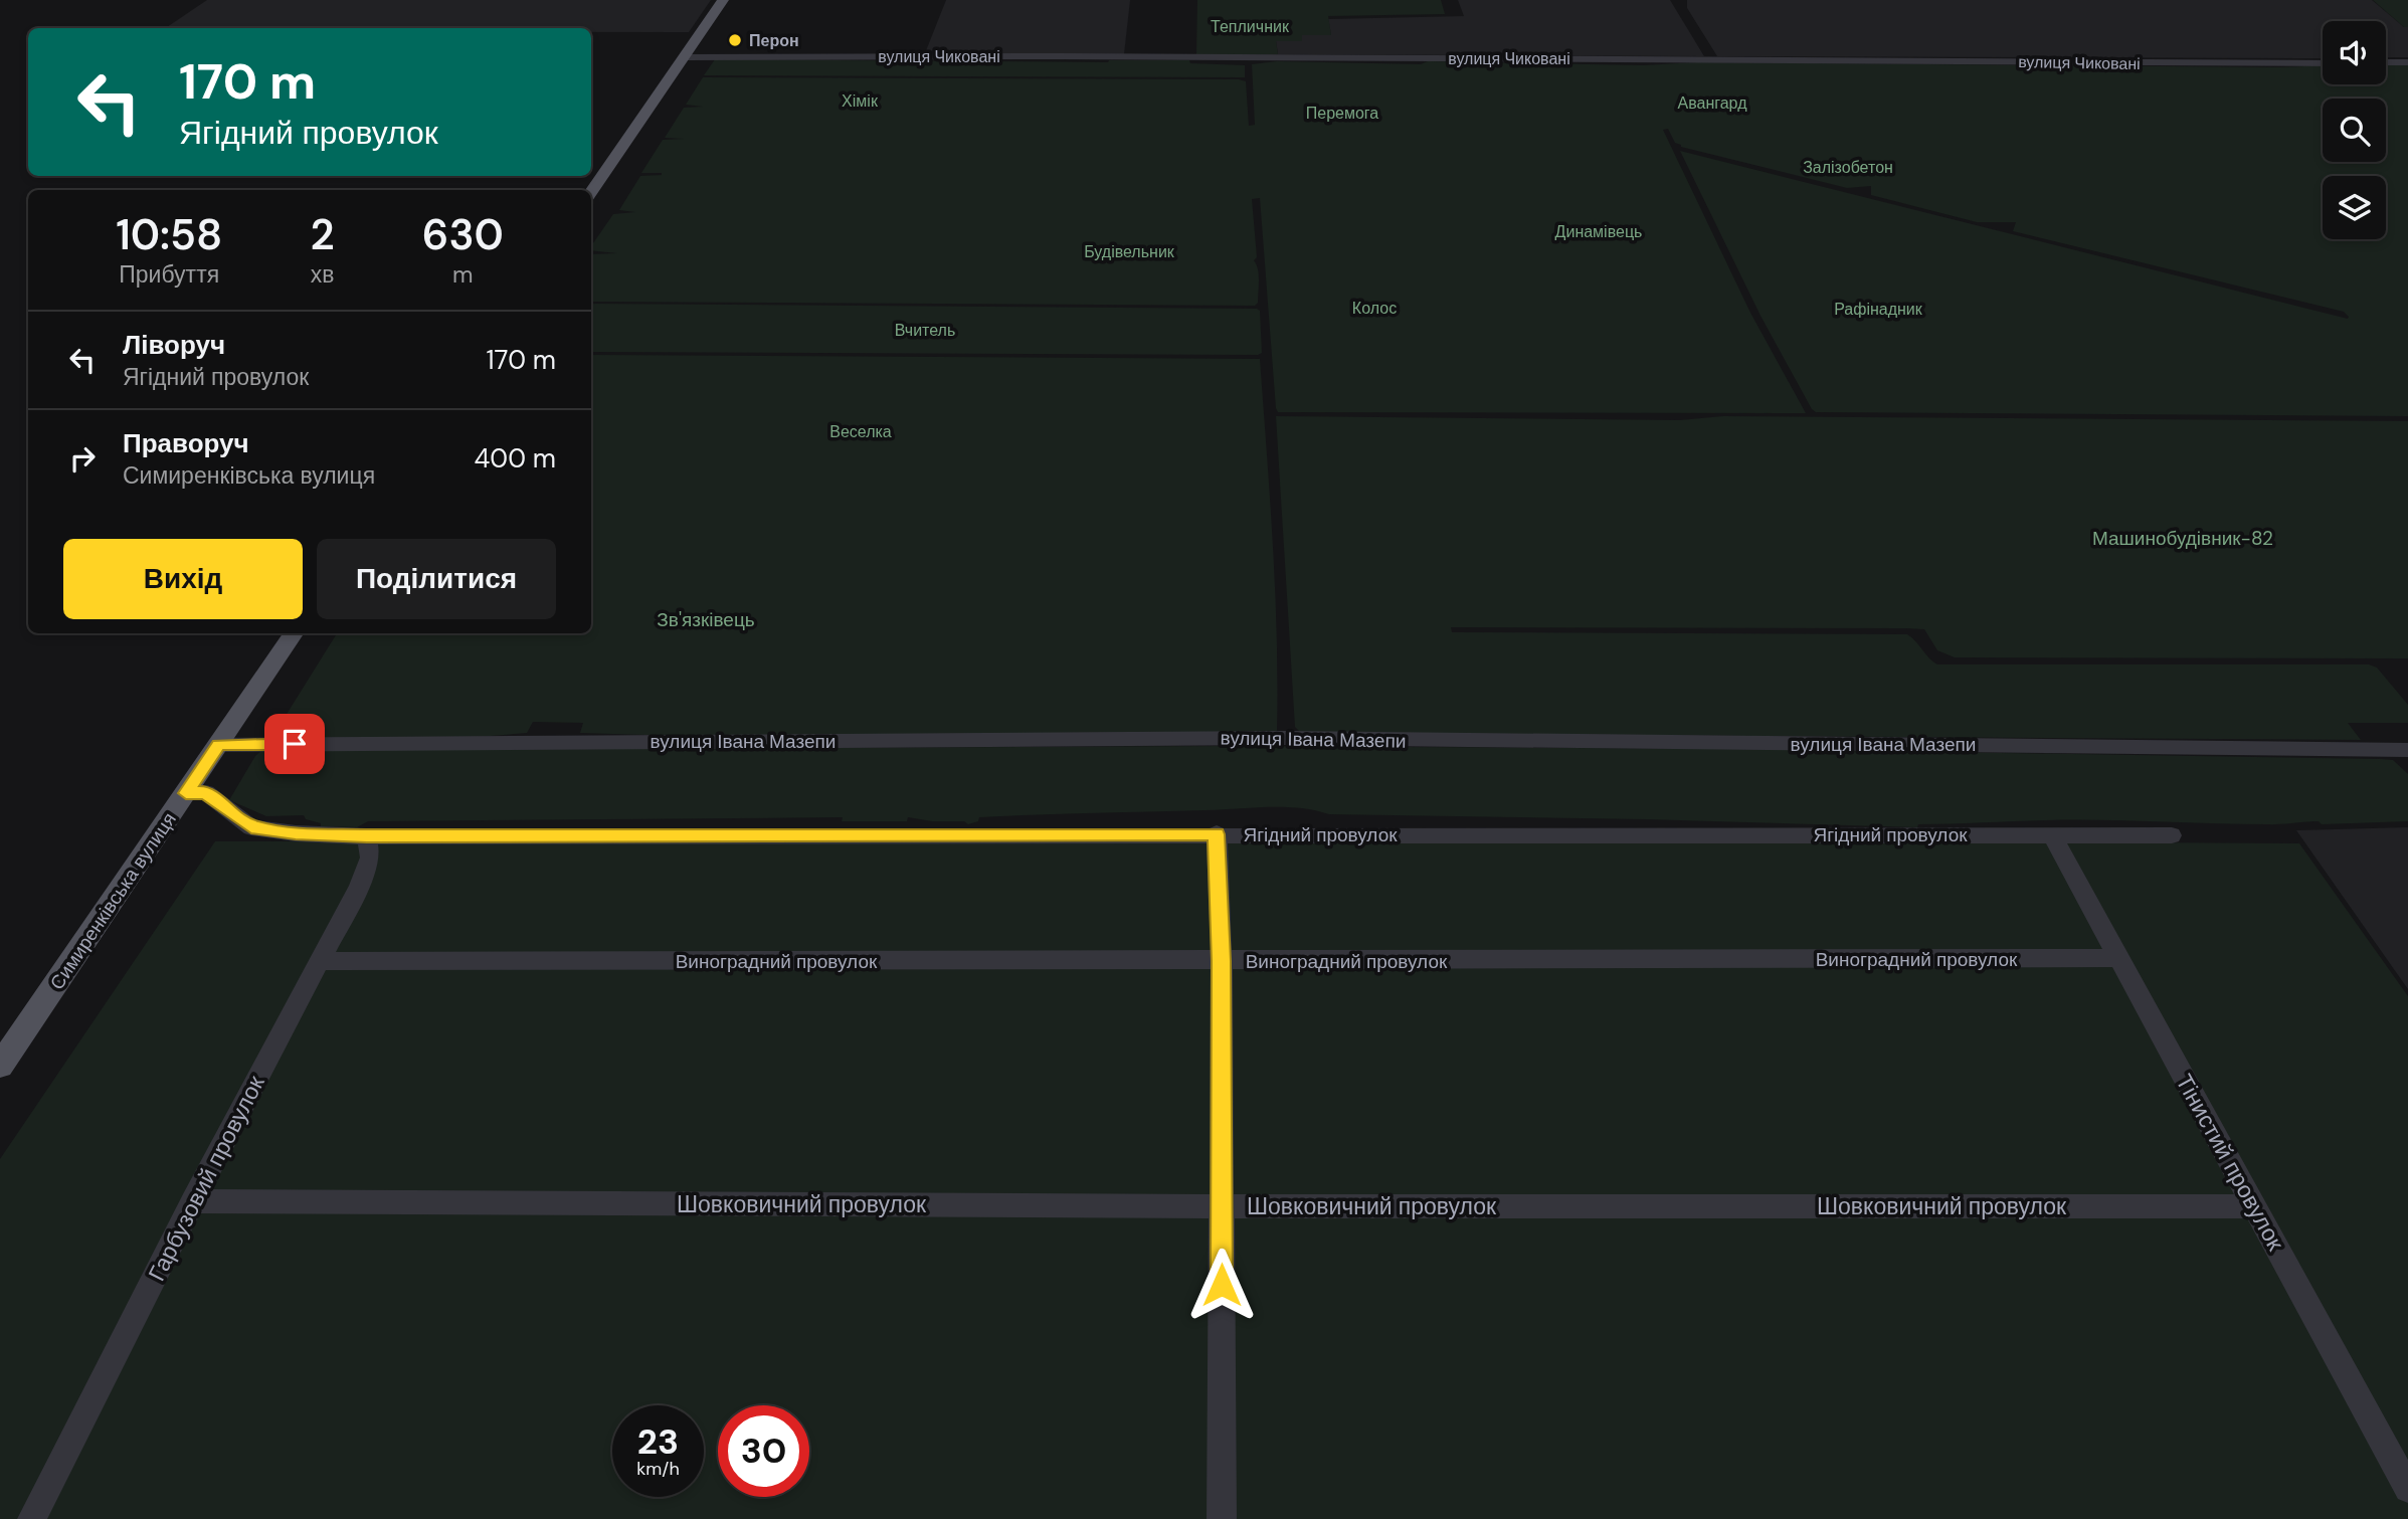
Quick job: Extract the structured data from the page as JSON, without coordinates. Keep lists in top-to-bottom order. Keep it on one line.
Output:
{"streets":{"main road":["Симиренківська вулиця"],"street":["вулиця Чиковані","вулиця Івана Мазепи","Ягідний провулок","Виноградний провулок","Тінистий провулок","Гарбузовий провулок","Шовковичний провулок"]},"crossings":[["вулиця Івана Мазепи","Симиренківська вулиця"],["Ягідний провулок","Симиренківська вулиця"],["Ягідний провулок","Тінистий провулок"],["Ягідний провулок","Гарбузовий провулок"],["Виноградний провулок","Тінистий провулок"],["Виноградний провулок","Гарбузовий провулок"],["Тінистий провулок","Шовковичний провулок"],["Гарбузовий провулок","Шовковичний провулок"]],"parks":["Тепличник","Хімік","Авангард","Перемога","Залізобетон","Динамівець","Будівельник","Колос","Рафінадник","Вчитель","Веселка","Машинобудівник-82","Зв'язківець"],"places":["Перон"],"page":{"turn":["170 m","Ягідний провулок"],"eta":["10:58","Прибуття","2","хв","630","m"],"list":[{"name":"Ліворуч","note":"Ягідний провулок","value":"170 m"},{"name":"Праворуч","note":"Симиренківська вулиця","value":"400 m"}],"buttons":["Вихід","Поділитися"],"speed":"23 km/h","limit":"30"}}
